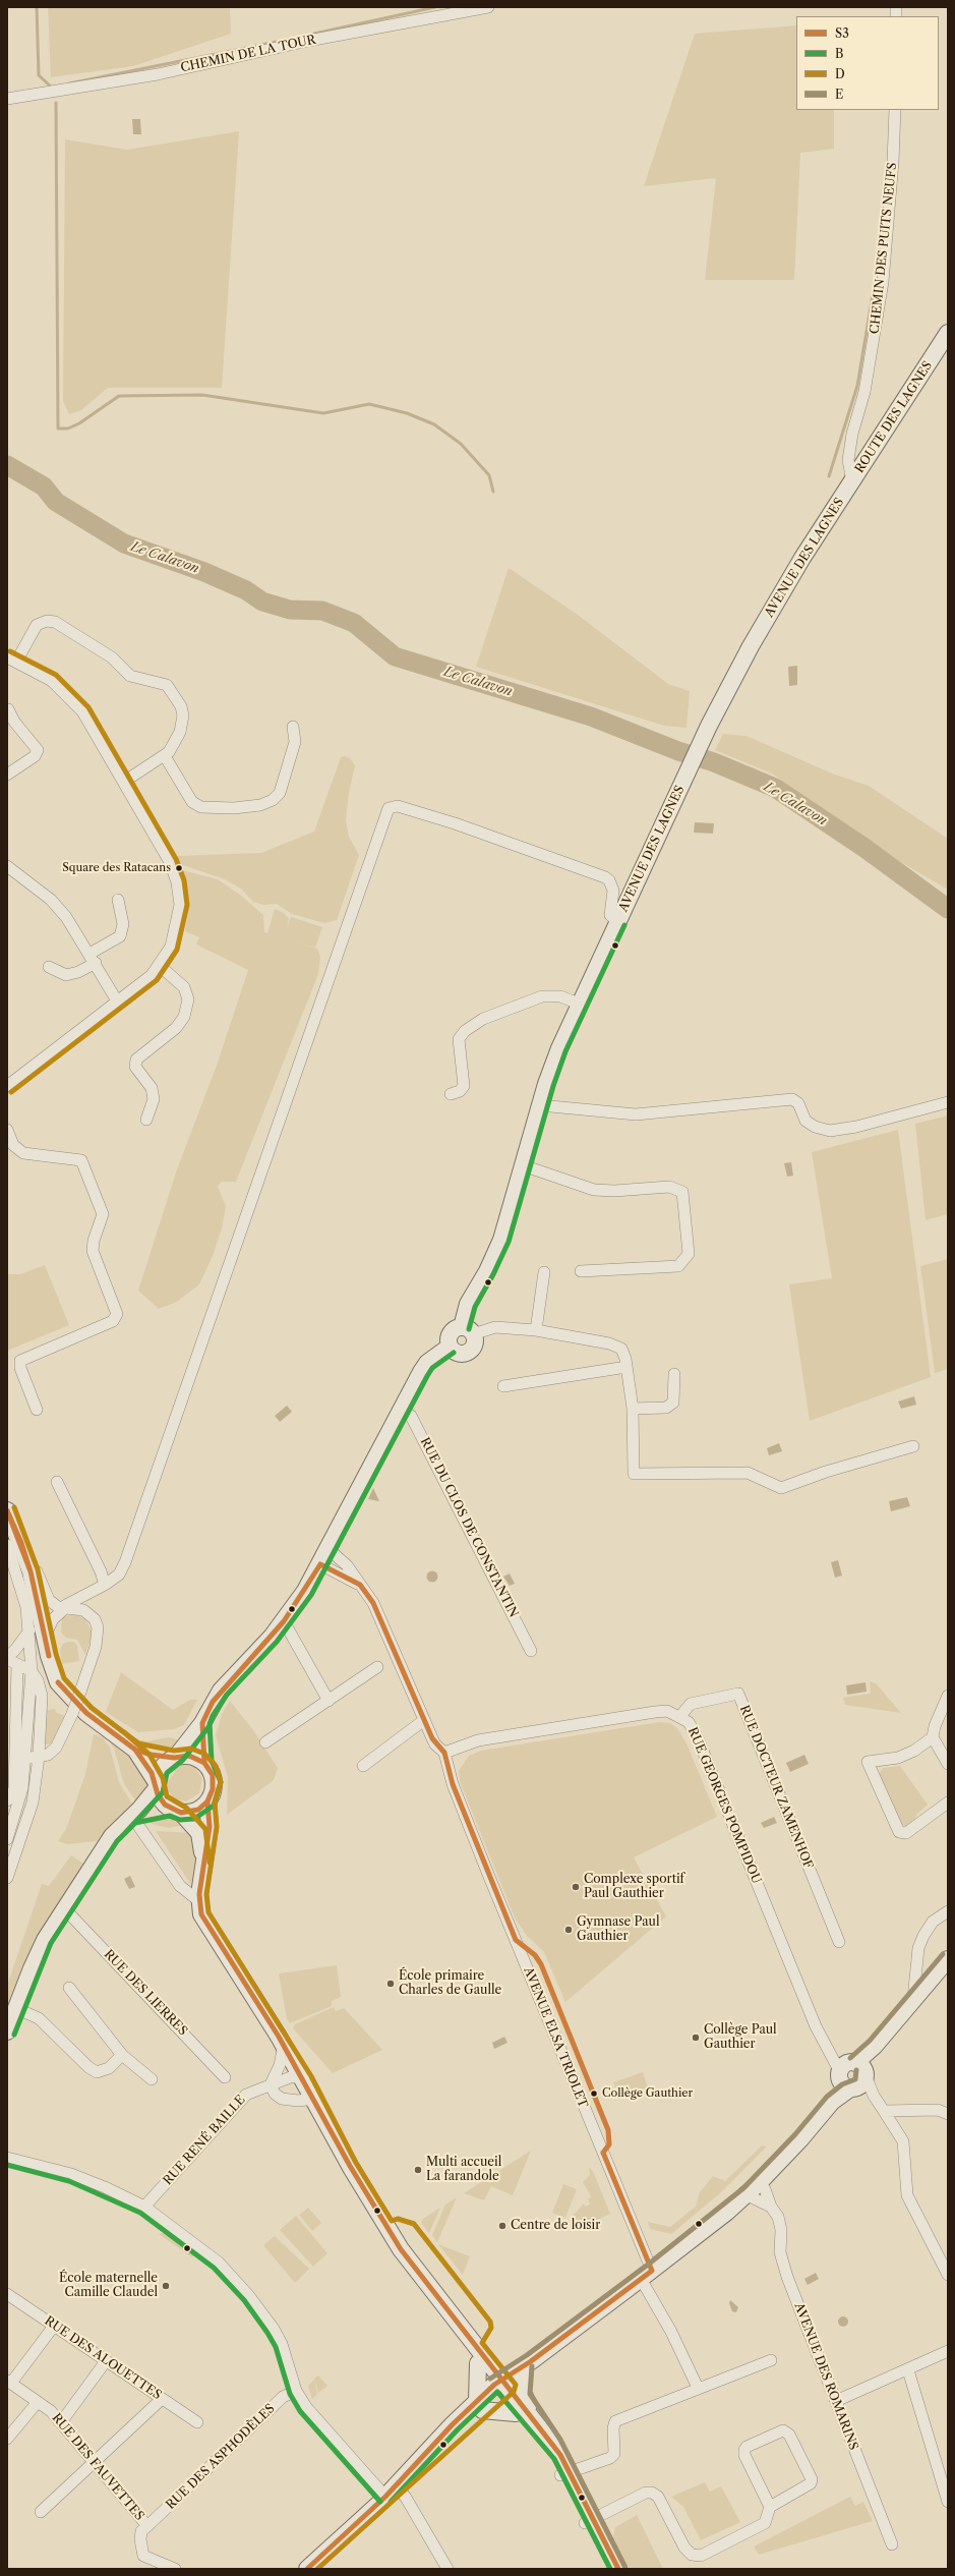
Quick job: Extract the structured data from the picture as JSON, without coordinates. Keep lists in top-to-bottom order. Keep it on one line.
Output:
{"streets":{"street":["CHEMIN DE LA TOUR","CHEMIN DES PUITS NEUFS","ROUTE DES LAGNES","AVENUE DES LAGNES","RUE DU CLOS DE CONSTANTIN","RUE DOCTEUR ZAMENHOF","RUE GEORGES POMPIDOU","RUE DES LIERRES","AVENUE ELSA TRIOLET","RUE RENÉ BAILLE","RUE DES ALOUETTES","AVENUE DES ROMARINS","RUE DES ASPHODÈLES","RUE DES FAUVETTES"]},"crossings":[["CHEMIN DES PUITS NEUFS","ROUTE DES LAGNES"],["CHEMIN DES PUITS NEUFS","AVENUE DES LAGNES"],["ROUTE DES LAGNES","AVENUE DES LAGNES"],["RUE DOCTEUR ZAMENHOF","RUE GEORGES POMPIDOU"],["RUE GEORGES POMPIDOU","AVENUE ELSA TRIOLET"],["RUE DES ASPHODÈLES","RUE DES FAUVETTES"]],"water":["Le Calavon"],"places":["Square des Ratacans","Complexe sportif Paul Gauthier","Gymnase Paul Gauthier","École primaire Charles de Gaulle","Collège Paul Gauthier","Collège Gauthier","Multi accueil La farandole","Centre de loisir","École maternelle Camille Claudel"],"lines":["transit line D","transit line B","transit line S3","transit line E"],"legend":["S3","B","D","E"]}
